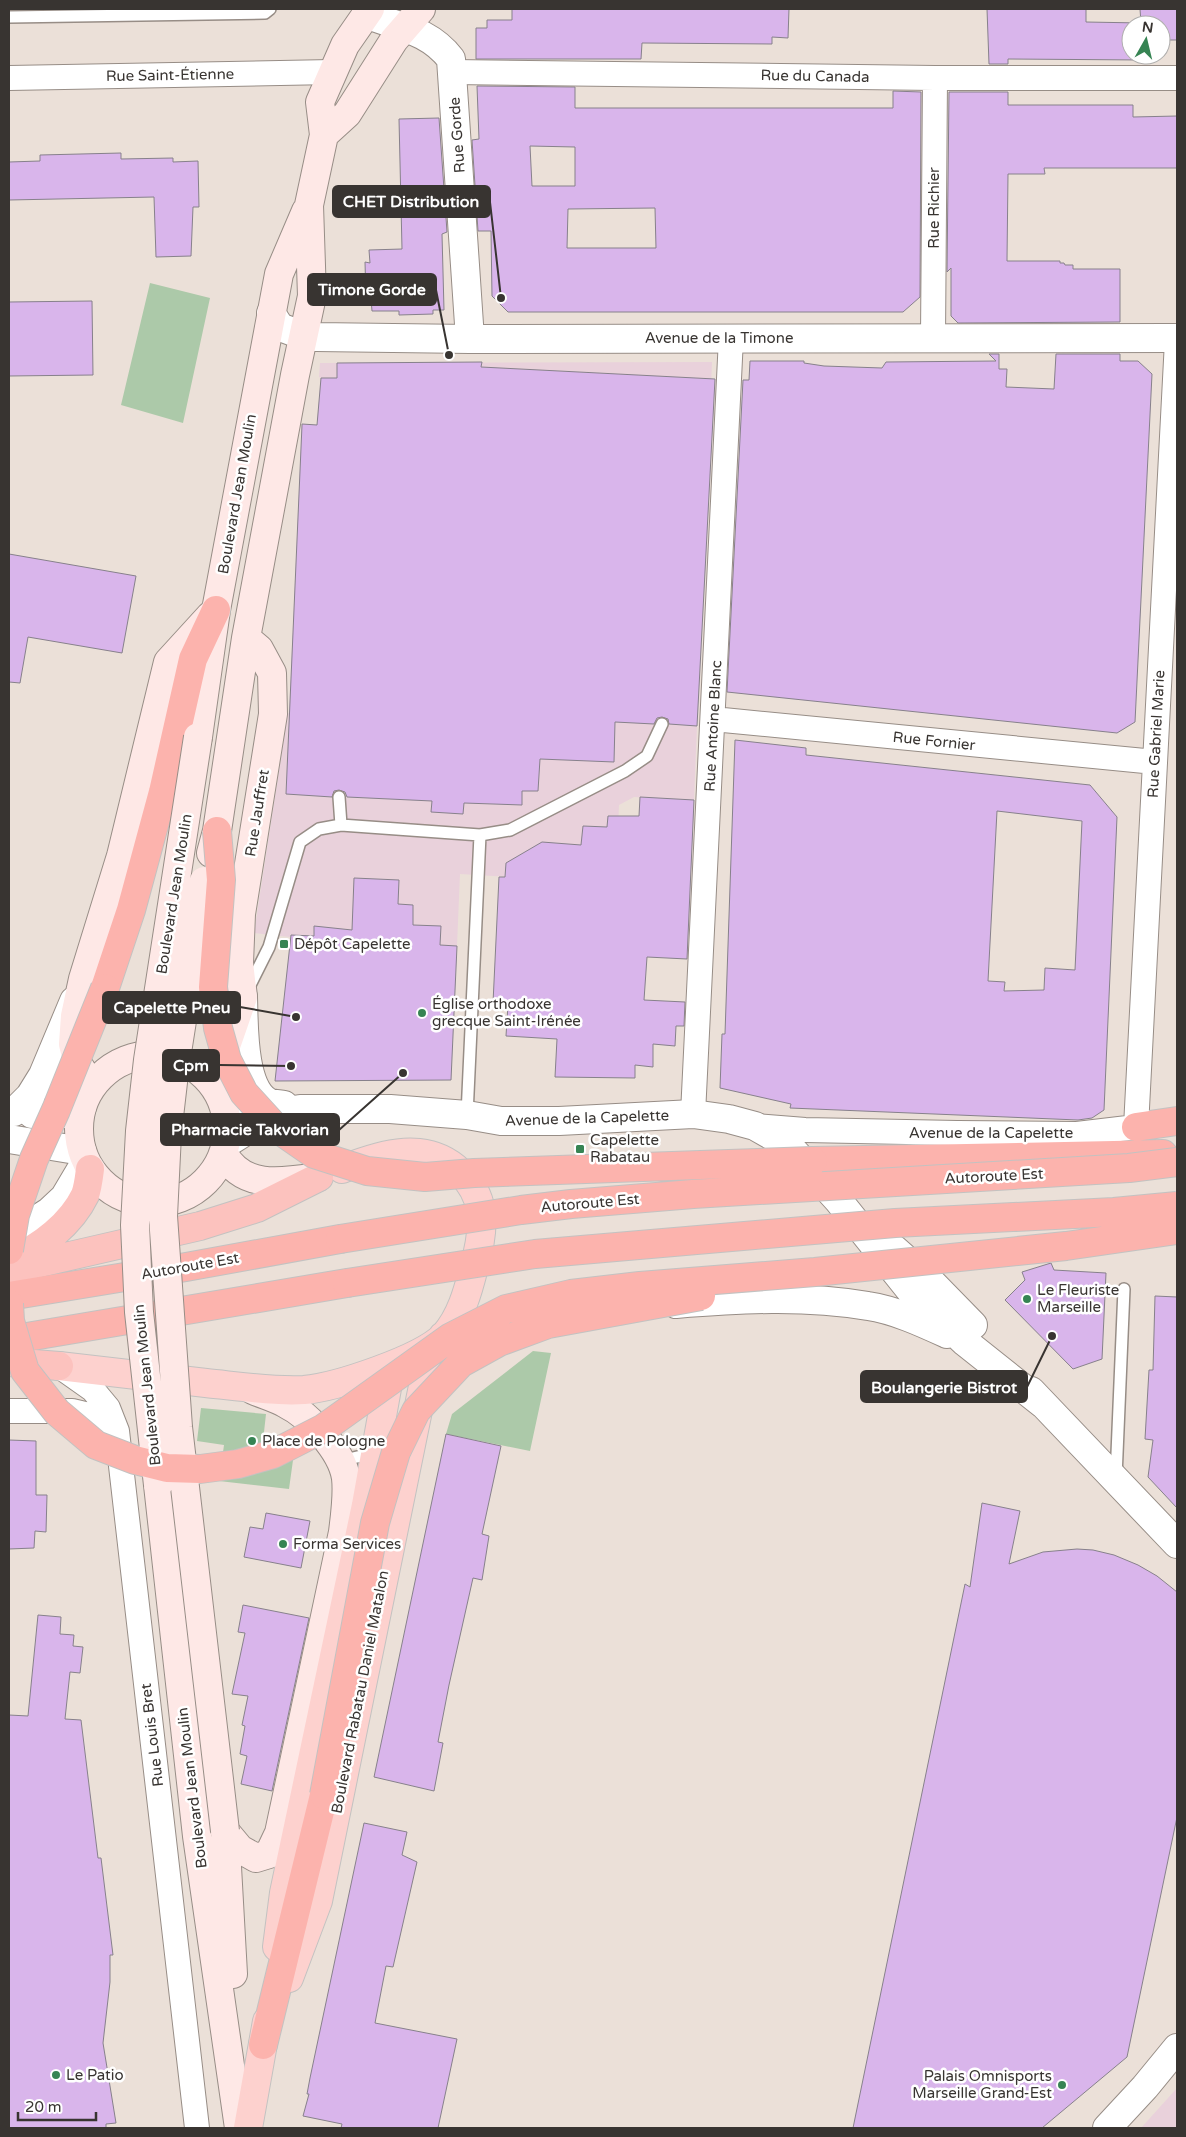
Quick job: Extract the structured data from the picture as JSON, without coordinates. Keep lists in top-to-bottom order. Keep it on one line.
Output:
{"streets":{"highway":["Autoroute Est"],"main road":["Boulevard Jean Moulin","Rue Jauffret","Boulevard Rabatau Daniel Matalon"],"street":["Rue Saint-Étienne","Rue du Canada","Rue Gorde","Rue Richier","Avenue de la Timone","Rue Antoine Blanc","Rue Gabriel Marie","Rue Fornier","Avenue de la Capelette","Rue Louis Bret"]},"crossings":[["Rue Saint-Étienne","Boulevard Jean Moulin"],["Rue du Canada","Rue Gorde"],["Rue du Canada","Rue Richier"],["Rue Gorde","Avenue de la Timone"],["Rue Gorde","Boulevard Jean Moulin"],["Rue Richier","Avenue de la Timone"],["Avenue de la Timone","Boulevard Jean Moulin"],["Avenue de la Timone","Rue Antoine Blanc"],["Avenue de la Timone","Rue Gabriel Marie"],["Boulevard Jean Moulin","Rue Jauffret"],["Rue Antoine Blanc","Rue Fornier"],["Rue Antoine Blanc","Avenue de la Capelette"],["Rue Gabriel Marie","Rue Fornier"],["Rue Gabriel Marie","Avenue de la Capelette"],["Rue Jauffret","Avenue de la Capelette"]],"places":{"other":["CHET Distribution","Timone Gorde","Église orthodoxe grecque Saint-Irénée","Capelette Pneu","Cpm","Pharmacie Takvorian","Le Fleuriste Marseille","Boulangerie Bistrot","Place de Pologne","Forma Services","Le Patio","Palais Omnisports Marseille Grand-Est"],"transit":["Dépôt Capelette","Capelette Rabatau"]},"scale_bar":"20 m","north":"top"}
